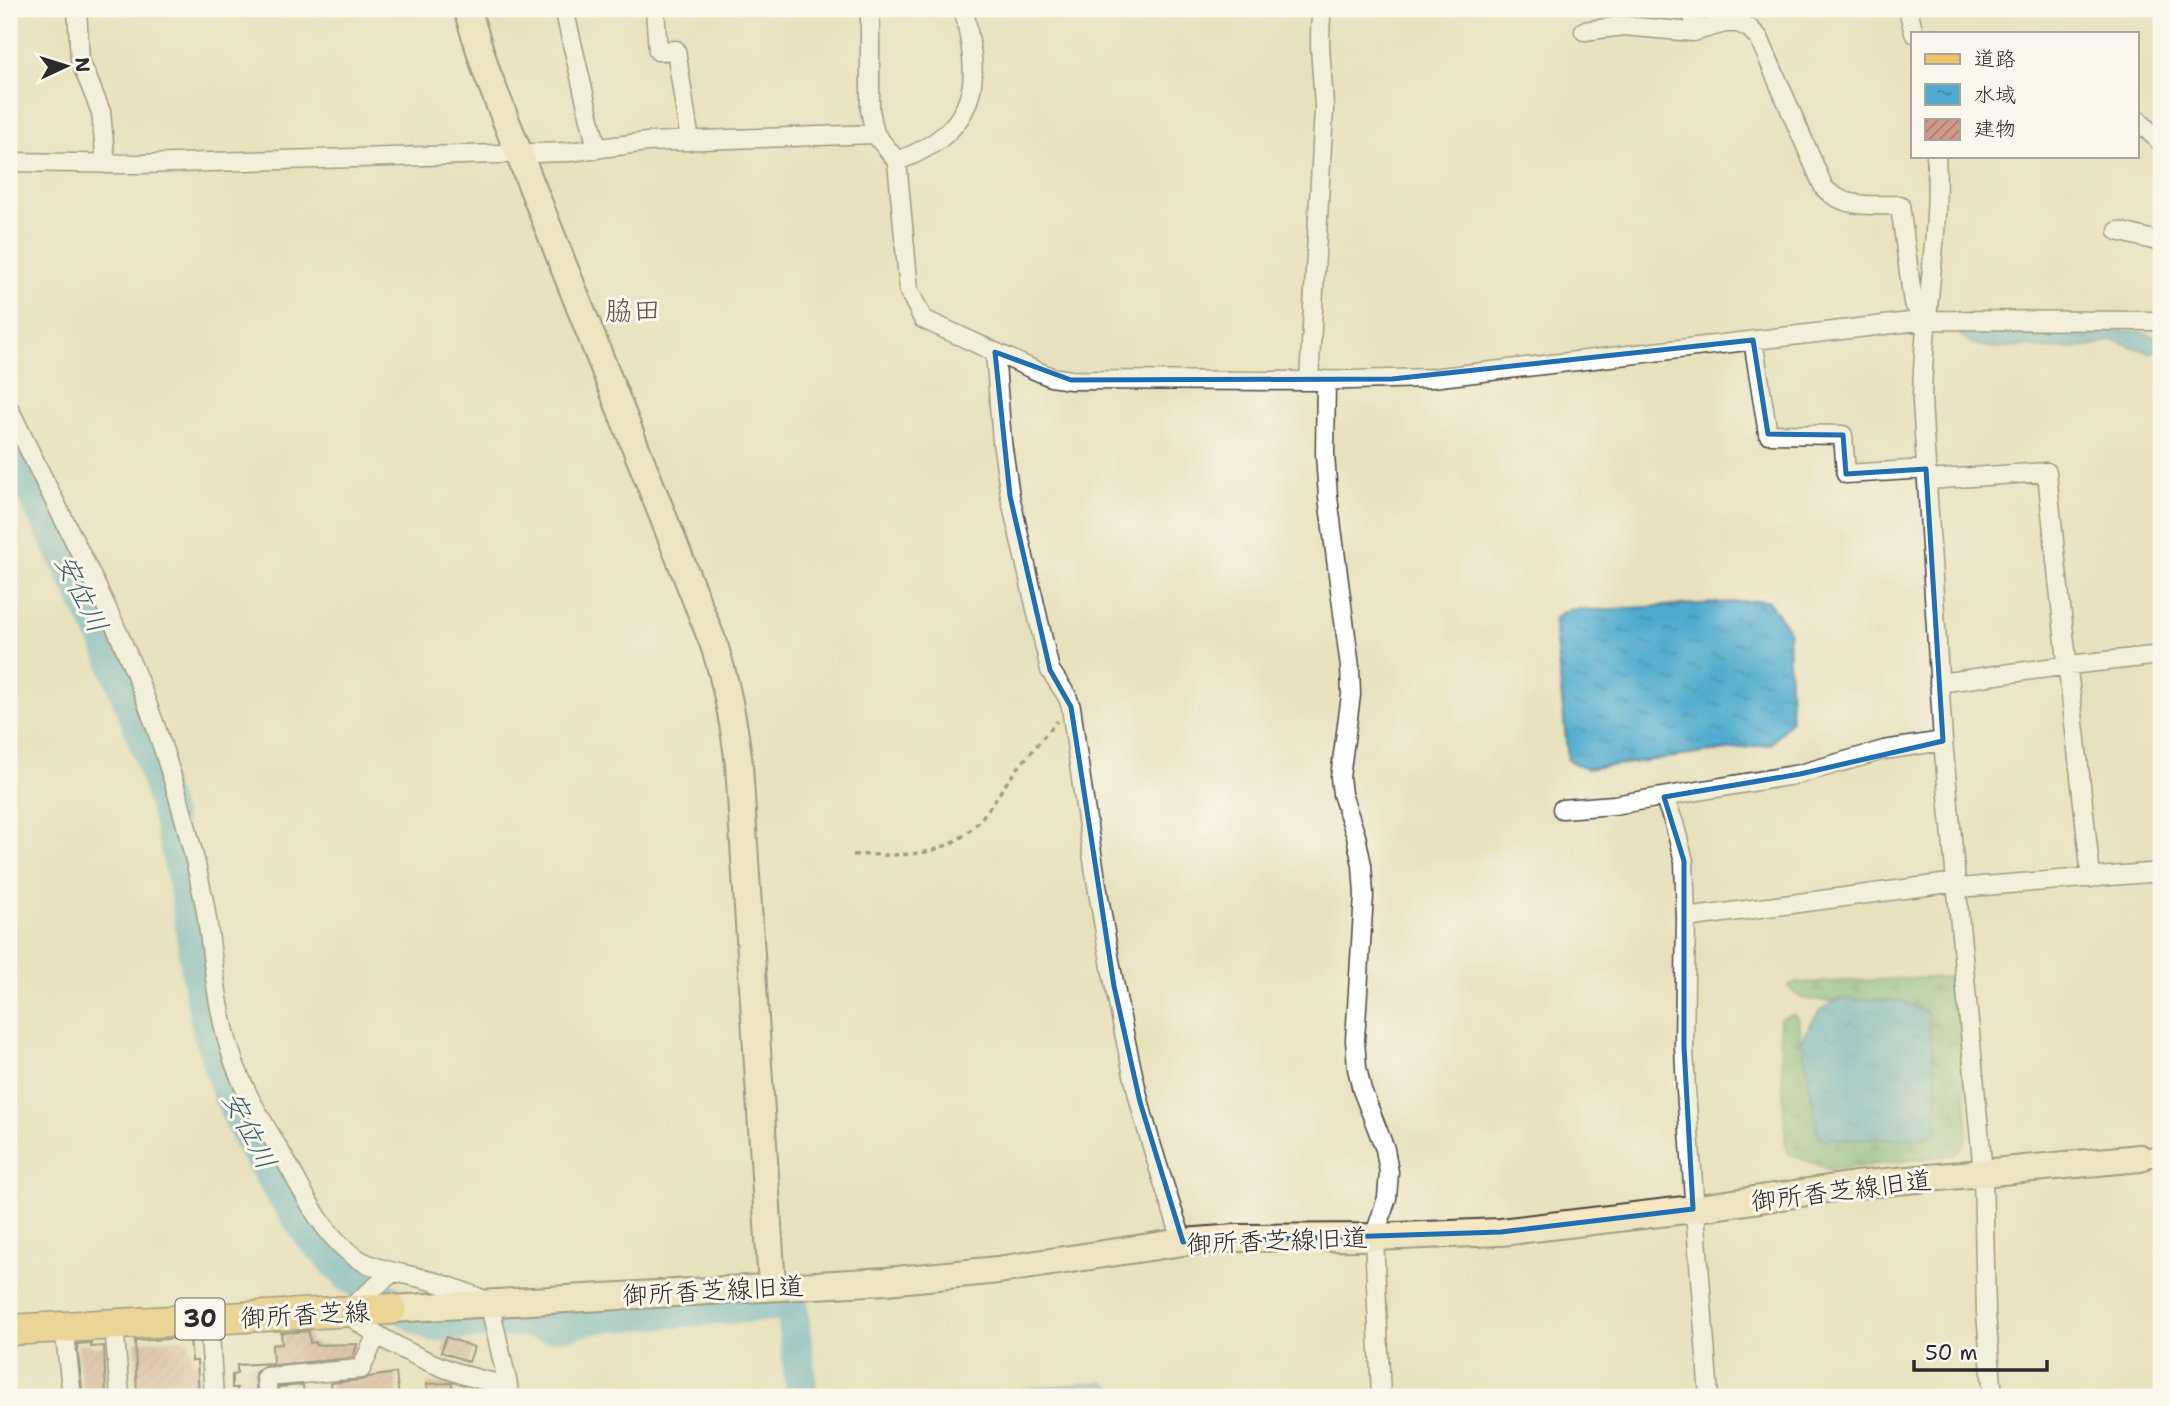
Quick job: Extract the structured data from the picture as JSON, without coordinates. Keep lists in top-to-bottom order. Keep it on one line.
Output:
{"streets":{"main road":["御所香芝線","30"],"street":["御所香芝線旧道"]},"crossings":[["御所香芝線旧道","御所香芝線"]],"districts":["脇田"],"water":["安位川"],"legend":["道路","水域","建物"],"scale_bar":"50 m","north":"right"}
